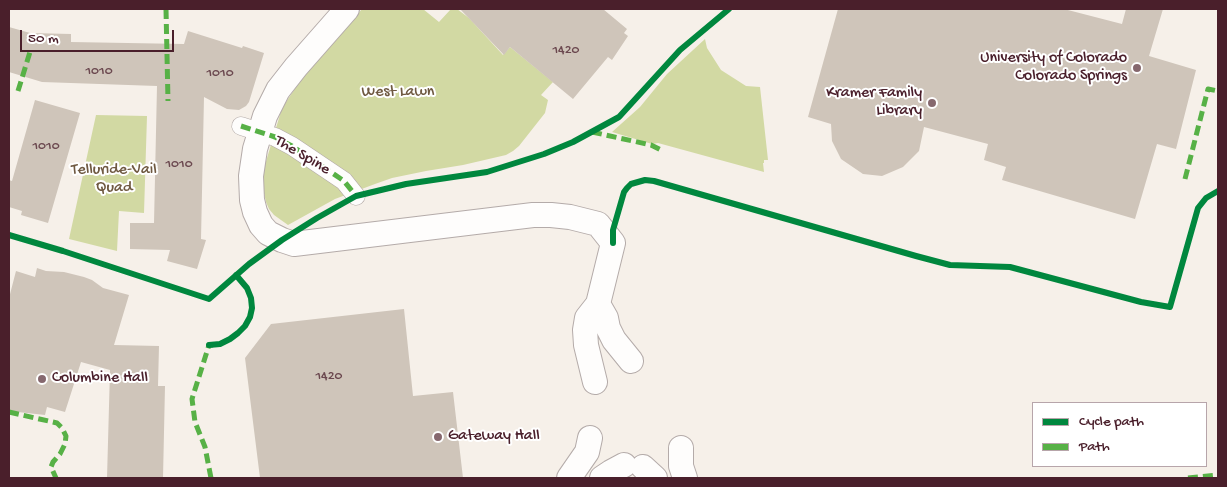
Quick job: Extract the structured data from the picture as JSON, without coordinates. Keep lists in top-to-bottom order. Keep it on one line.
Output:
{"streets":{"street":["The Spine"]},"parks":["West Lawn","Telluride-Vail Quad"],"places":["University of Colorado Colorado Springs","Kramer Family Library","Columbine Hall","Gateway Hall"],"house_numbers":["1420","1010","1010","1010","1010","1420"],"legend":["Cycle path","Path"],"scale_bar":"50 m"}
